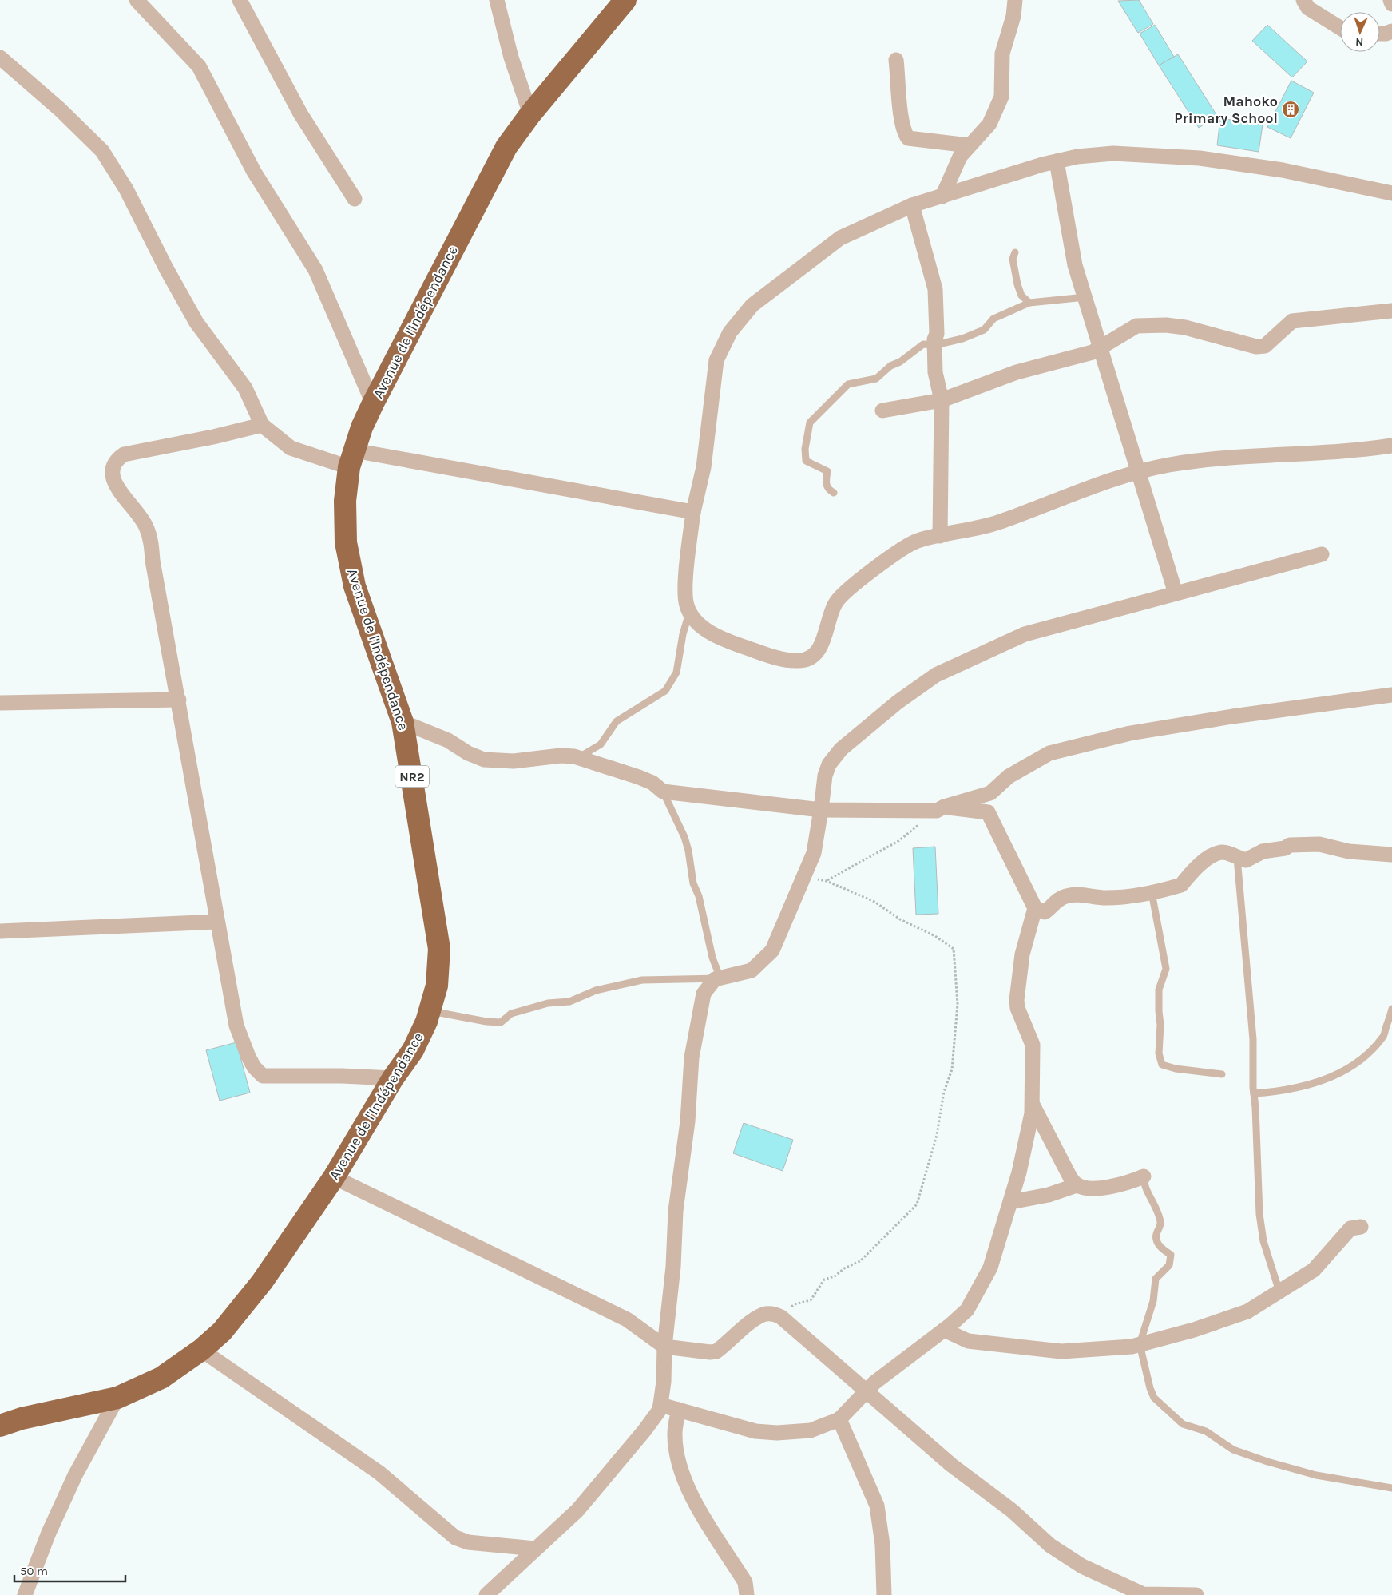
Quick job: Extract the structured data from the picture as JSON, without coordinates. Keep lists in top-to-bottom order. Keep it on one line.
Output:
{"streets":{"highway":["Avenue de l'Indépendance","NR2"]},"places":{"building":["Mahoko Primary School"]},"scale_bar":"50 m","north":"bottom"}
